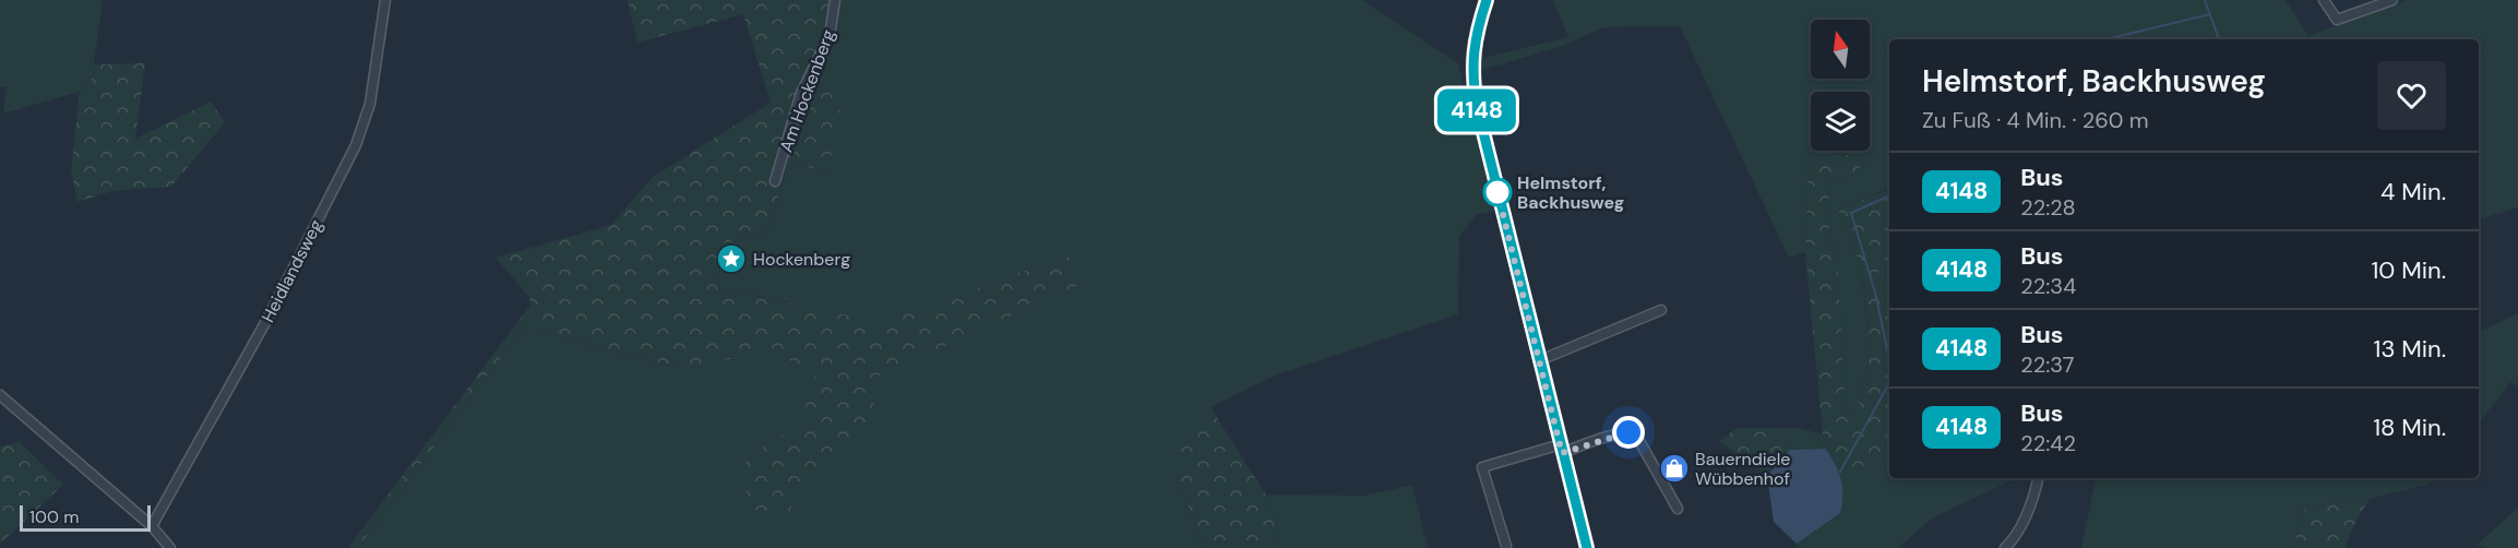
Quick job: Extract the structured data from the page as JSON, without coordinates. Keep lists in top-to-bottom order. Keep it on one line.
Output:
{"streets":{"street":["Am Hockenberg","Heidlandsweg"]},"places":{"other":["Helmstorf, Backhusweg"],"place":["Hockenberg"],"shop":["Bauerndiele Wübbenhof"]},"lines":["bus line 4148"],"scale_bar":"100 m","north":"top","page":{"on_map":"4148","heading":["Helmstorf, Backhusweg","Zu Fuß · 4 Min. · 260 m"],"list":[{"mark":"4148","name":"Bus","note":"22:28","value":"4 Min."},{"mark":"4148","name":"Bus","note":"22:34","value":"10 Min."},{"mark":"4148","name":"Bus","note":"22:37","value":"13 Min."},{"mark":"4148","name":"Bus","note":"22:42","value":"18 Min."}],"scale":"100 m"}}
